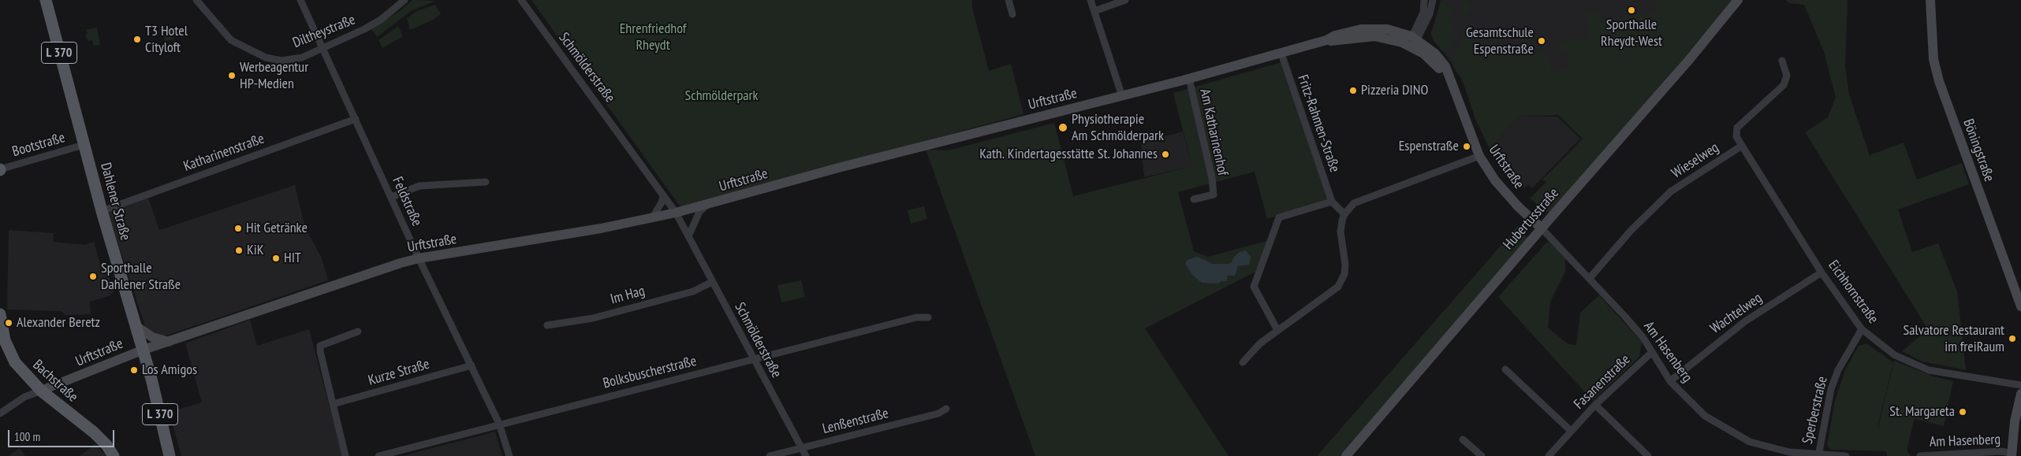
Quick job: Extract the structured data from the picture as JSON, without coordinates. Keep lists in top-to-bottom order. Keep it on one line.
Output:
{"streets":{"main road":["L 370","Dahlener Straße","Bachstraße"],"street":["Diltheystraße","Schmölderstraße","Urftstraße","Fritz-Rahmen-Straße","Am Katharinenhof","Bootstraße","Böningstraße","Katharinenstraße","Wieselweg","Feldstraße","Hubertusstraße","Eichhornstraße","Im Hag","Wachtelweg","Am Hasenberg","Kurze Straße","Bolksbuscherstraße","Fasanenstraße","Sperberstraße","Lenßenstraße"]},"crossings":[["Diltheystraße","Feldstraße"],["Schmölderstraße","Urftstraße"],["Schmölderstraße","Im Hag"],["Schmölderstraße","Bolksbuscherstraße"],["Schmölderstraße","Lenßenstraße"],["Urftstraße","Fritz-Rahmen-Straße"],["Urftstraße","Am Katharinenhof"],["Urftstraße","Dahlener Straße"],["Urftstraße","Feldstraße"],["Urftstraße","Hubertusstraße"],["Urftstraße","Am Hasenberg"],["Urftstraße","Bachstraße"],["Bootstraße","Dahlener Straße"],["Katharinenstraße","Dahlener Straße"],["Katharinenstraße","Feldstraße"],["Wieselweg","Eichhornstraße"],["Wieselweg","Am Hasenberg"],["Feldstraße","Kurze Straße"],["Feldstraße","Bolksbuscherstraße"],["Hubertusstraße","Am Hasenberg"],["Eichhornstraße","Wachtelweg"],["Eichhornstraße","Sperberstraße"],["Wachtelweg","Am Hasenberg"],["Am Hasenberg","Fasanenstraße"],["Am Hasenberg","Sperberstraße"]],"parks":["Ehrenfriedhof Rheydt","Schmölderpark"],"places":["Sporthalle Rheydt-West","T3 Hotel Cityloft","Gesamtschule Espenstraße","Werbeagentur HP-Medien","Pizzeria DINO","Physiotherapie Am Schmölderpark","Espenstraße","Kath. Kindertagesstätte St. Johannes","Hit Getränke","KiK","HIT","Sporthalle Dahlener Straße","Alexander Beretz","Salvatore Restaurant im freiRaum","Los Amigos","St. Margareta"],"scale_bar":"100 m"}
